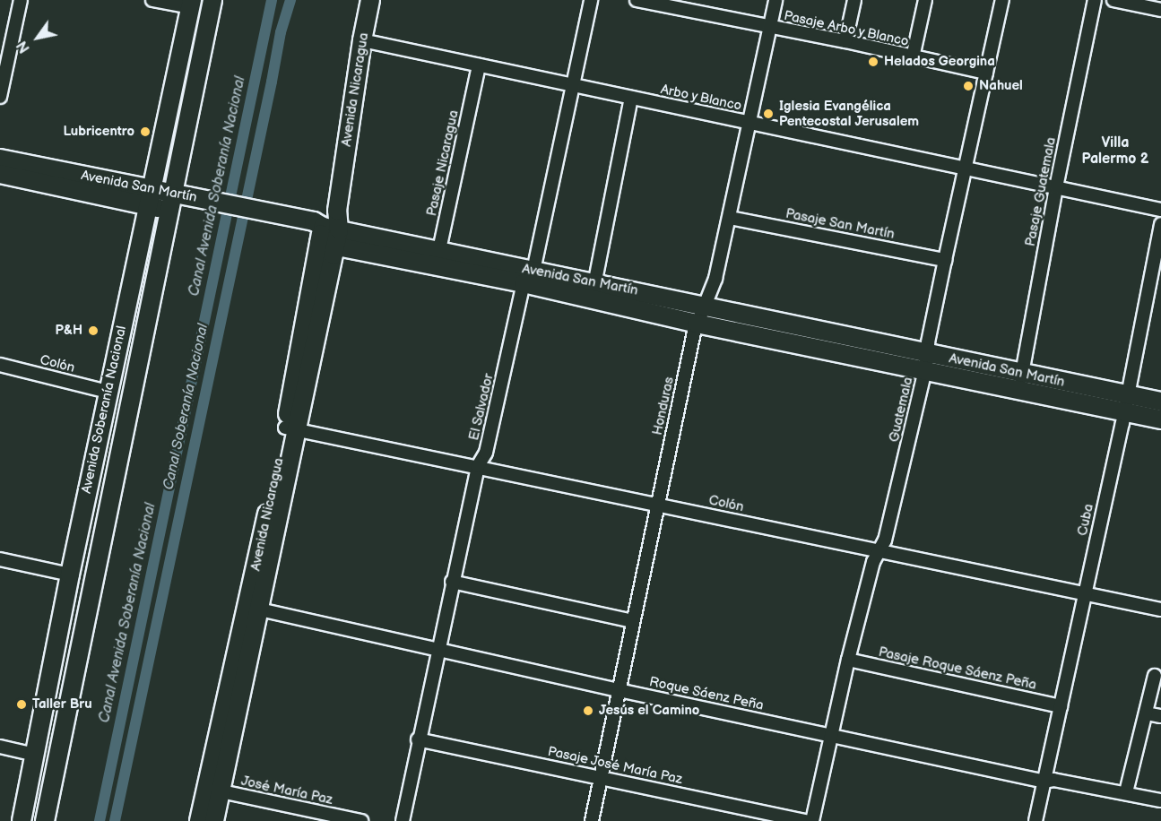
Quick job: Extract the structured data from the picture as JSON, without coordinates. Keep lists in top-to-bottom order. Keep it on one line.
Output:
{"streets":{"main road":["Avenida Nicaragua","Avenida San Martín","Avenida Soberanía Nacional"],"street":["Pasaje Arbo y Blanco","Arbo y Blanco","Pasaje Nicaragua","Pasaje Guatemala","Pasaje San Martín","Colón","Honduras","El Salvador","Guatemala","Cuba","Pasaje Roque Sáenz Peña","Roque Sáenz Peña","Pasaje José María Paz","José María Paz"]},"crossings":[["Pasaje Arbo y Blanco","Honduras"],["Pasaje Arbo y Blanco","Guatemala"],["Avenida Nicaragua","Arbo y Blanco"],["Avenida Nicaragua","Avenida San Martín"],["Avenida Nicaragua","Colón"],["Avenida Nicaragua","Roque Sáenz Peña"],["Avenida Nicaragua","José María Paz"],["Arbo y Blanco","Pasaje Nicaragua"],["Arbo y Blanco","Pasaje Guatemala"],["Arbo y Blanco","Honduras"],["Arbo y Blanco","El Salvador"],["Arbo y Blanco","Guatemala"],["Pasaje Nicaragua","Avenida San Martín"],["Avenida San Martín","Pasaje Guatemala"],["Avenida San Martín","Honduras"],["Avenida San Martín","El Salvador"],["Avenida San Martín","Avenida Soberanía Nacional"],["Avenida San Martín","Guatemala"],["Avenida San Martín","Cuba"],["Pasaje San Martín","Honduras"],["Pasaje San Martín","Guatemala"],["Colón","Honduras"],["Colón","El Salvador"],["Colón","Avenida Soberanía Nacional"],["Colón","Guatemala"],["Colón","Cuba"],["Honduras","Roque Sáenz Peña"],["Honduras","Pasaje José María Paz"],["El Salvador","Roque Sáenz Peña"],["El Salvador","Pasaje José María Paz"],["Guatemala","Pasaje Roque Sáenz Peña"],["Guatemala","Roque Sáenz Peña"],["Cuba","Pasaje Roque Sáenz Peña"],["Cuba","Roque Sáenz Peña"]],"districts":["Villa Palermo 2"],"water":["Canal Avenida Soberanía Nacional","Canal Soberanía Nacional"],"places":["Helados Georgina","Nahuel","Iglesia Evangélica Pentecostal Jerusalem","Lubricentro","P&H","Taller Bru","Jesús el Camino"],"north":"bottom left"}
